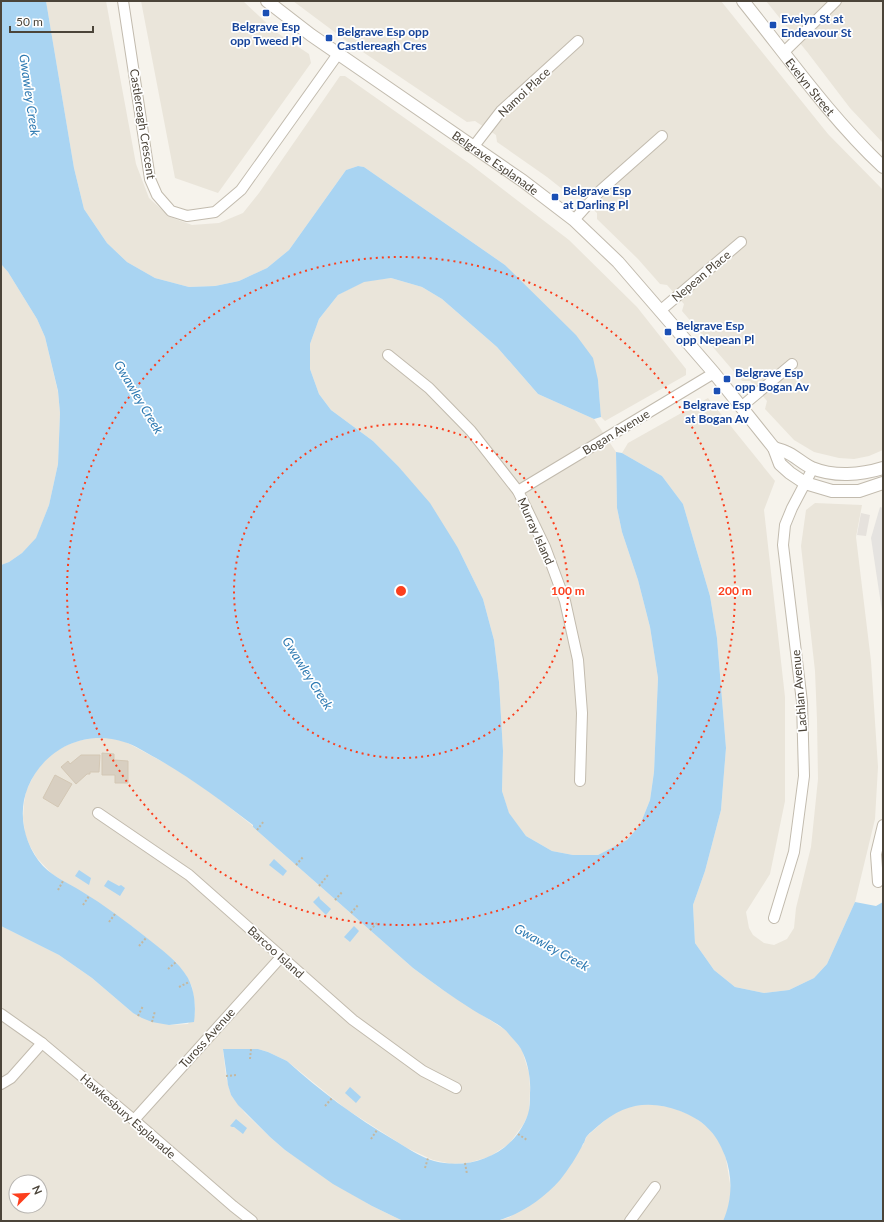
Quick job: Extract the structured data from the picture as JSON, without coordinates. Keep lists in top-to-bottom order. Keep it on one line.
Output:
{"streets":{"street":["Evelyn Street","Namoi Place","Castlereagh Crescent","Belgrave Esplanade","Nepean Place","Bogan Avenue","Murray Island","Lachlan Avenue","Barcoo Island","Tuross Avenue","Hawkesbury Esplanade"]},"crossings":[["Namoi Place","Belgrave Esplanade"],["Castlereagh Crescent","Belgrave Esplanade"],["Belgrave Esplanade","Nepean Place"],["Belgrave Esplanade","Bogan Avenue"],["Belgrave Esplanade","Lachlan Avenue"],["Bogan Avenue","Murray Island"],["Barcoo Island","Tuross Avenue"],["Tuross Avenue","Hawkesbury Esplanade"]],"water":["Gwawley Creek"],"places":{"transit":["Belgrave Esp opp Tweed Pl","Evelyn St at Endeavour St","Belgrave Esp opp Castlereagh Cres","Belgrave Esp at Darling Pl","Belgrave Esp opp Nepean Pl","Belgrave Esp opp Bogan Av","Belgrave Esp at Bogan Av"]},"scale_bar":"50 m","north":"top right","rings":["100 m","200 m"]}
